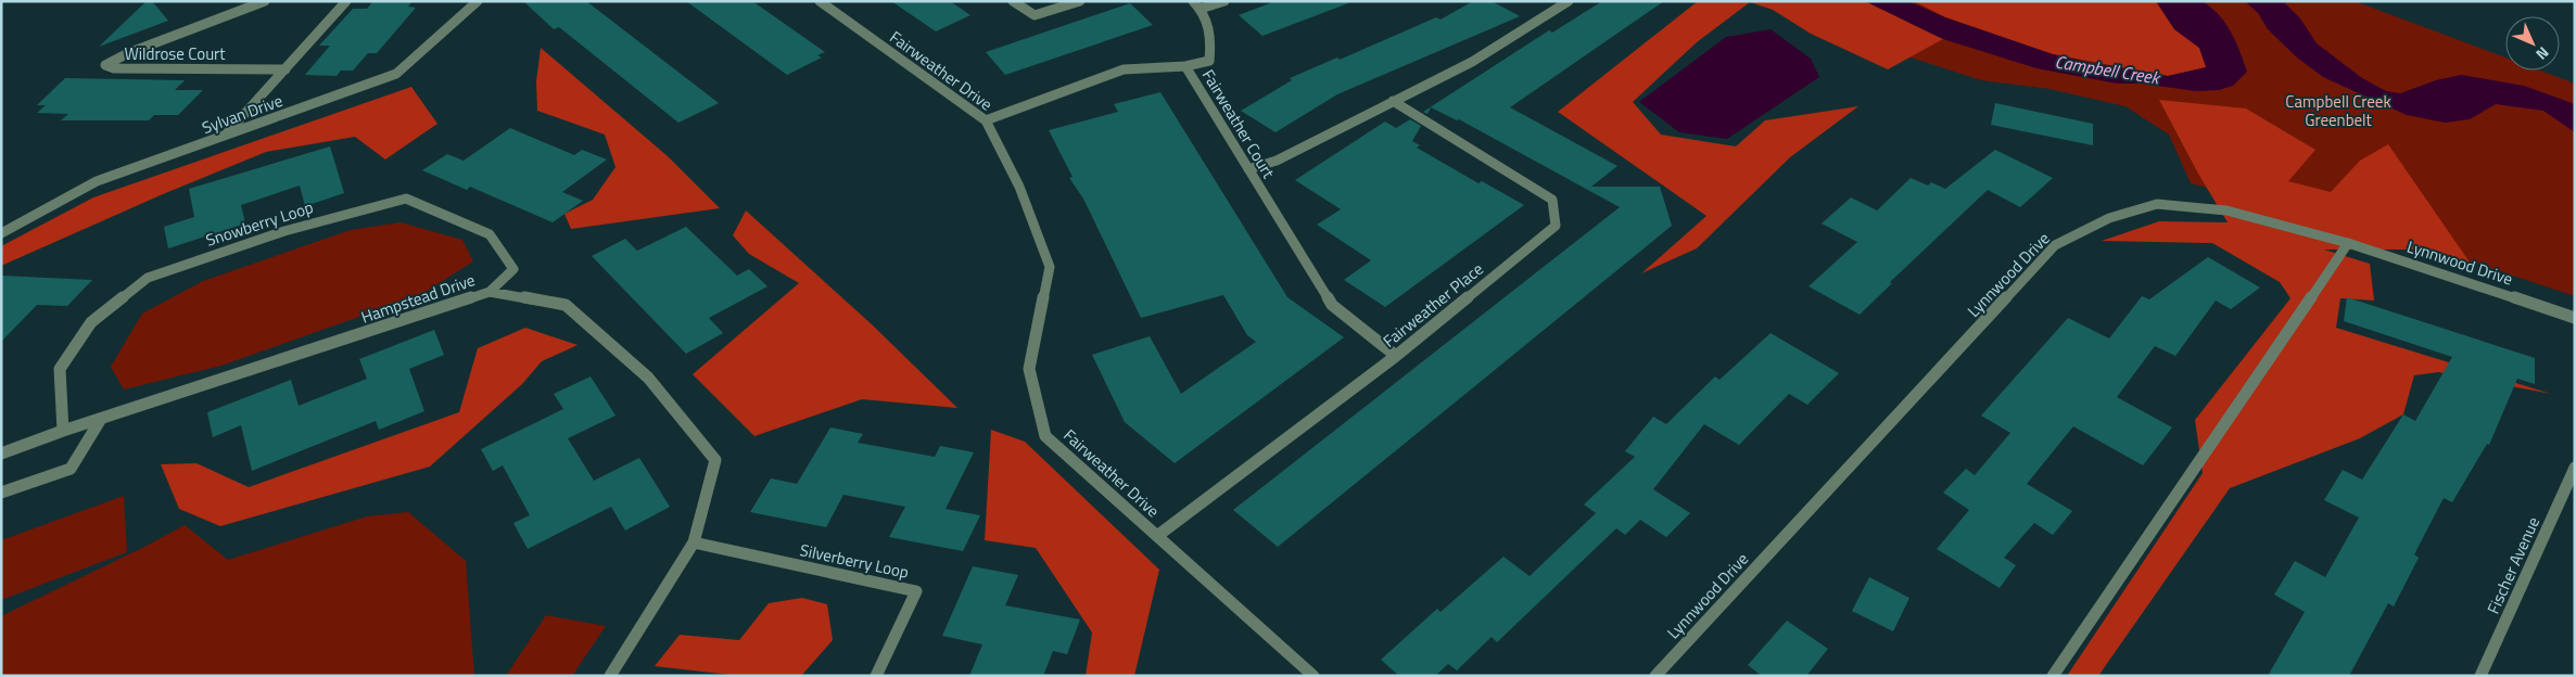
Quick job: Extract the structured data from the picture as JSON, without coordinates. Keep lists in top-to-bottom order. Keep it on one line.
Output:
{"streets":{"street":["Wildrose Court","Fairweather Drive","Sylvan Drive","Fairweather Court","Snowberry Loop","Lynnwood Drive","Hampstead Drive","Fairweather Place","Silverberry Loop","Fischer Avenue"]},"crossings":[["Fairweather Drive","Fairweather Court"],["Fairweather Drive","Fairweather Place"],["Fairweather Court","Fairweather Place"],["Snowberry Loop","Hampstead Drive"],["Hampstead Drive","Silverberry Loop"]],"water":["Campbell Creek"],"parks":["Campbell Creek Greenbelt"],"north":"bottom right"}
